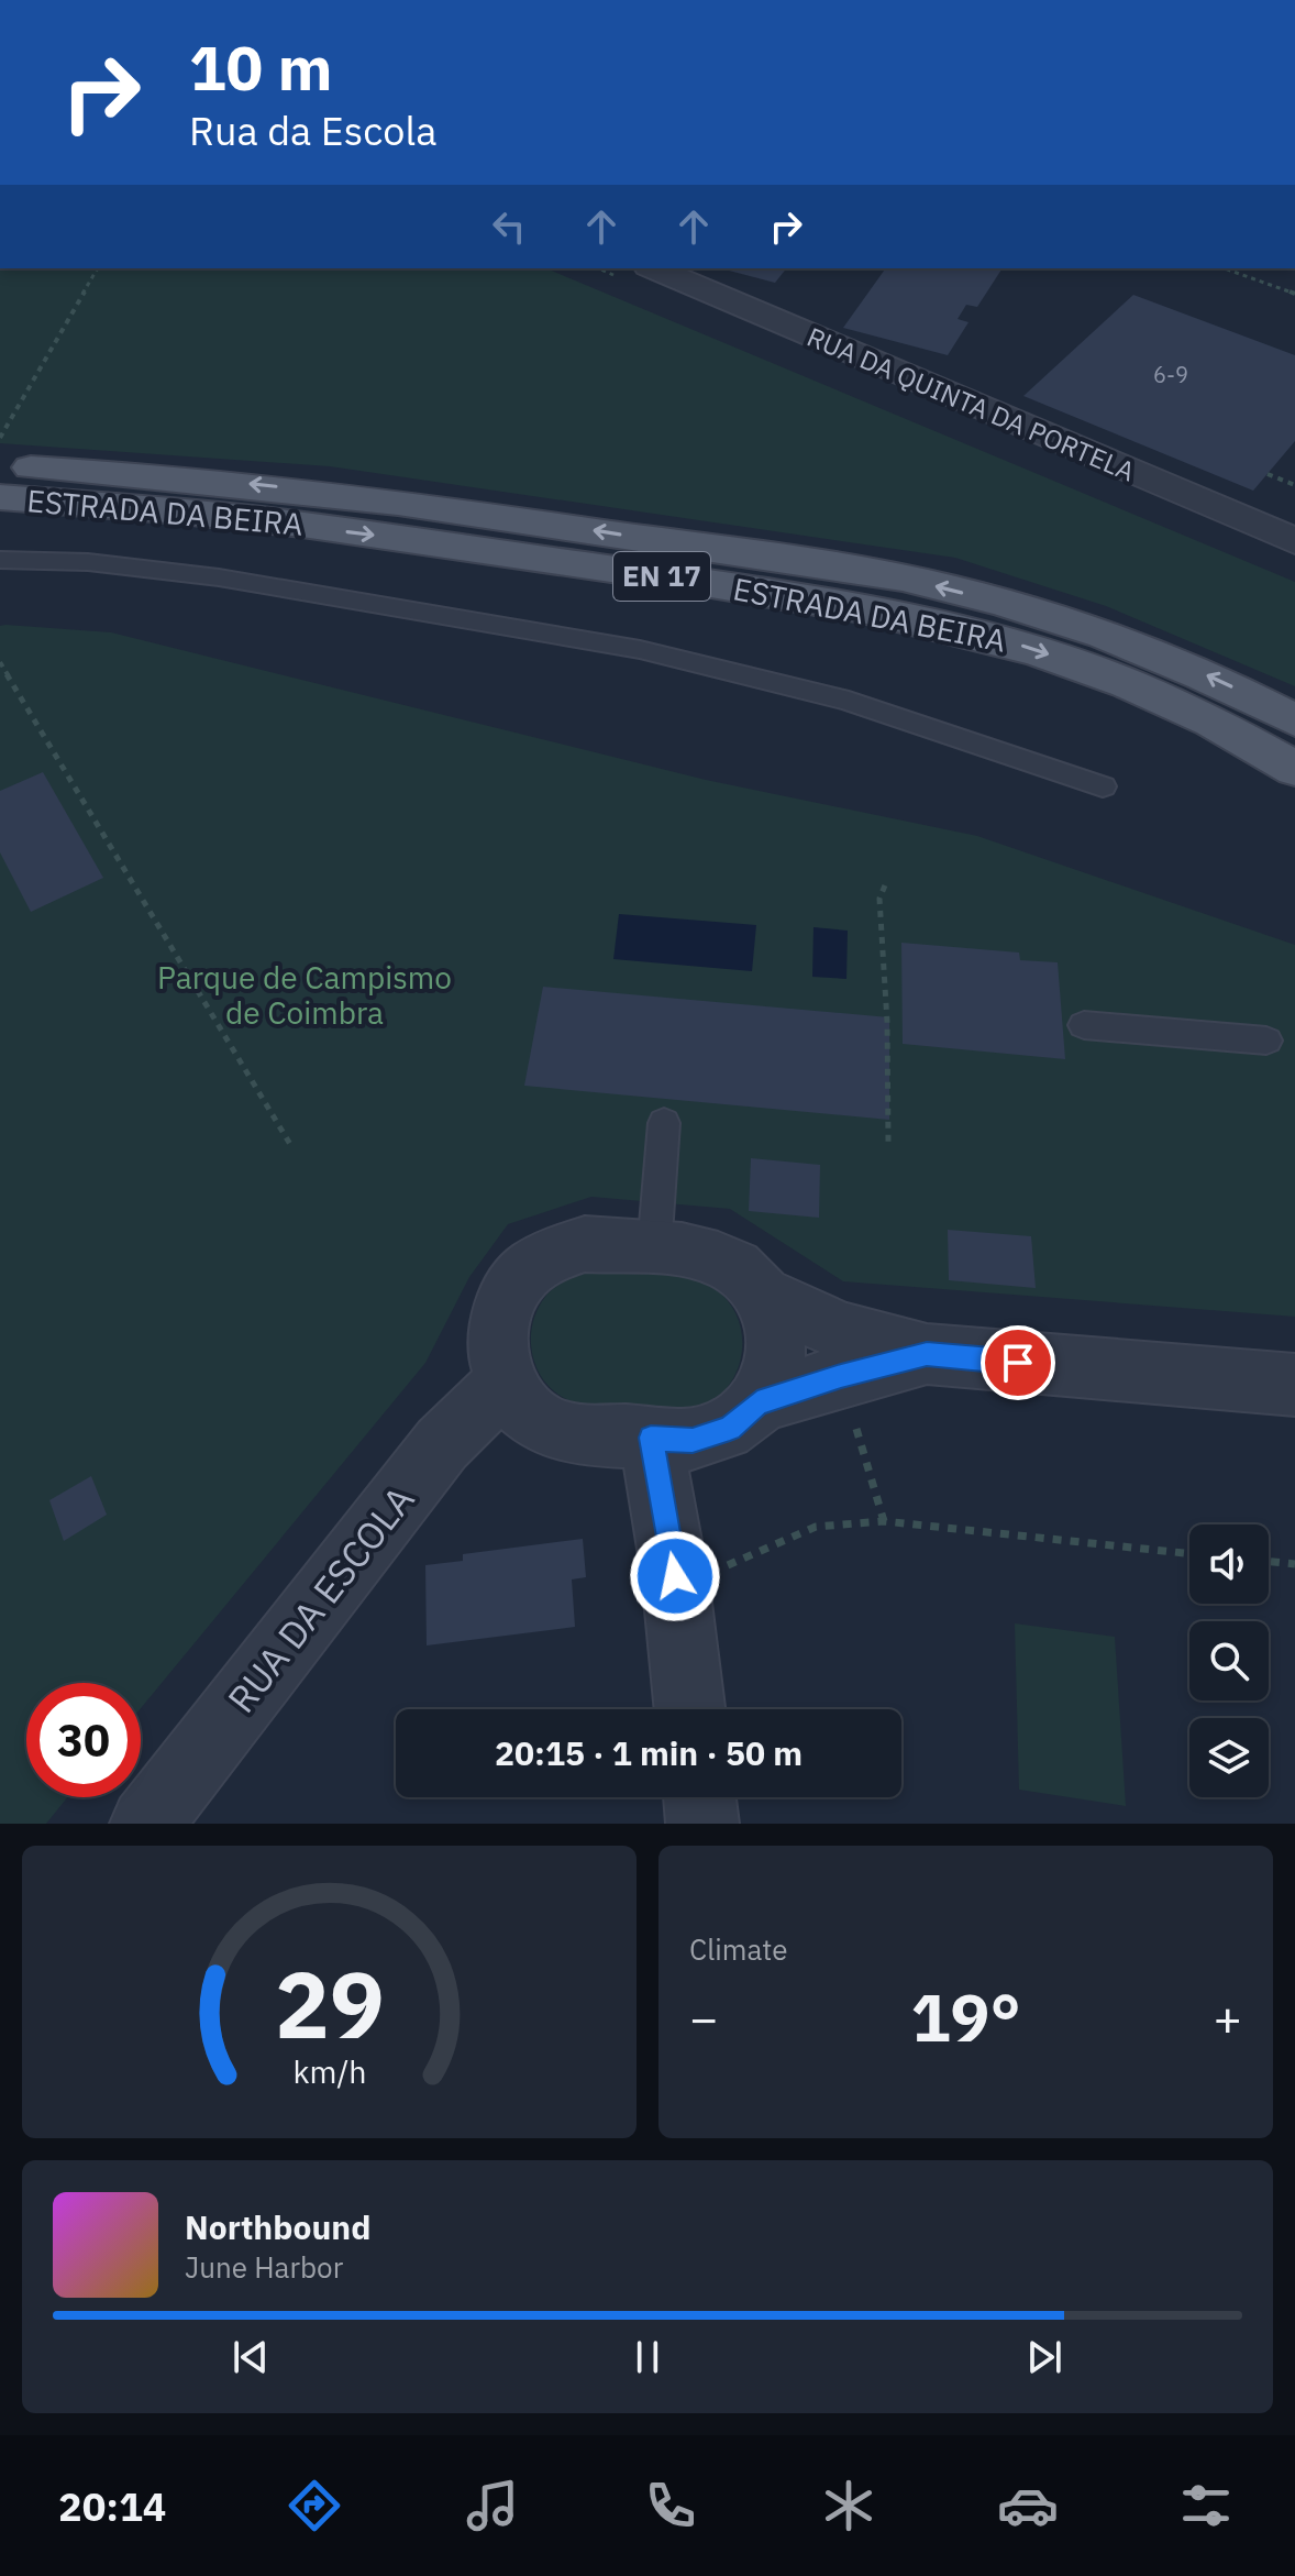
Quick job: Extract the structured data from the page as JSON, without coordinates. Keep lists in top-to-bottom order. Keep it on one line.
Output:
{"streets":{"main road":["ESTRADA DA BEIRA","EN 17"],"street":["RUA DA QUINTA DA PORTELA","RUA DA ESCOLA"]},"parks":["Parque de Campismo de Coimbra"],"house_numbers":["6-9"],"page":{"turn":["10 m","Rua da Escola"],"limit":"30","trip":"20:15 · 1 min · 50 m","tile":"Climate","heat":["−","19°","+"],"song":["Northbound","June Harbor"],"tabs":"20:14","gauge":["29","km/h"]}}
